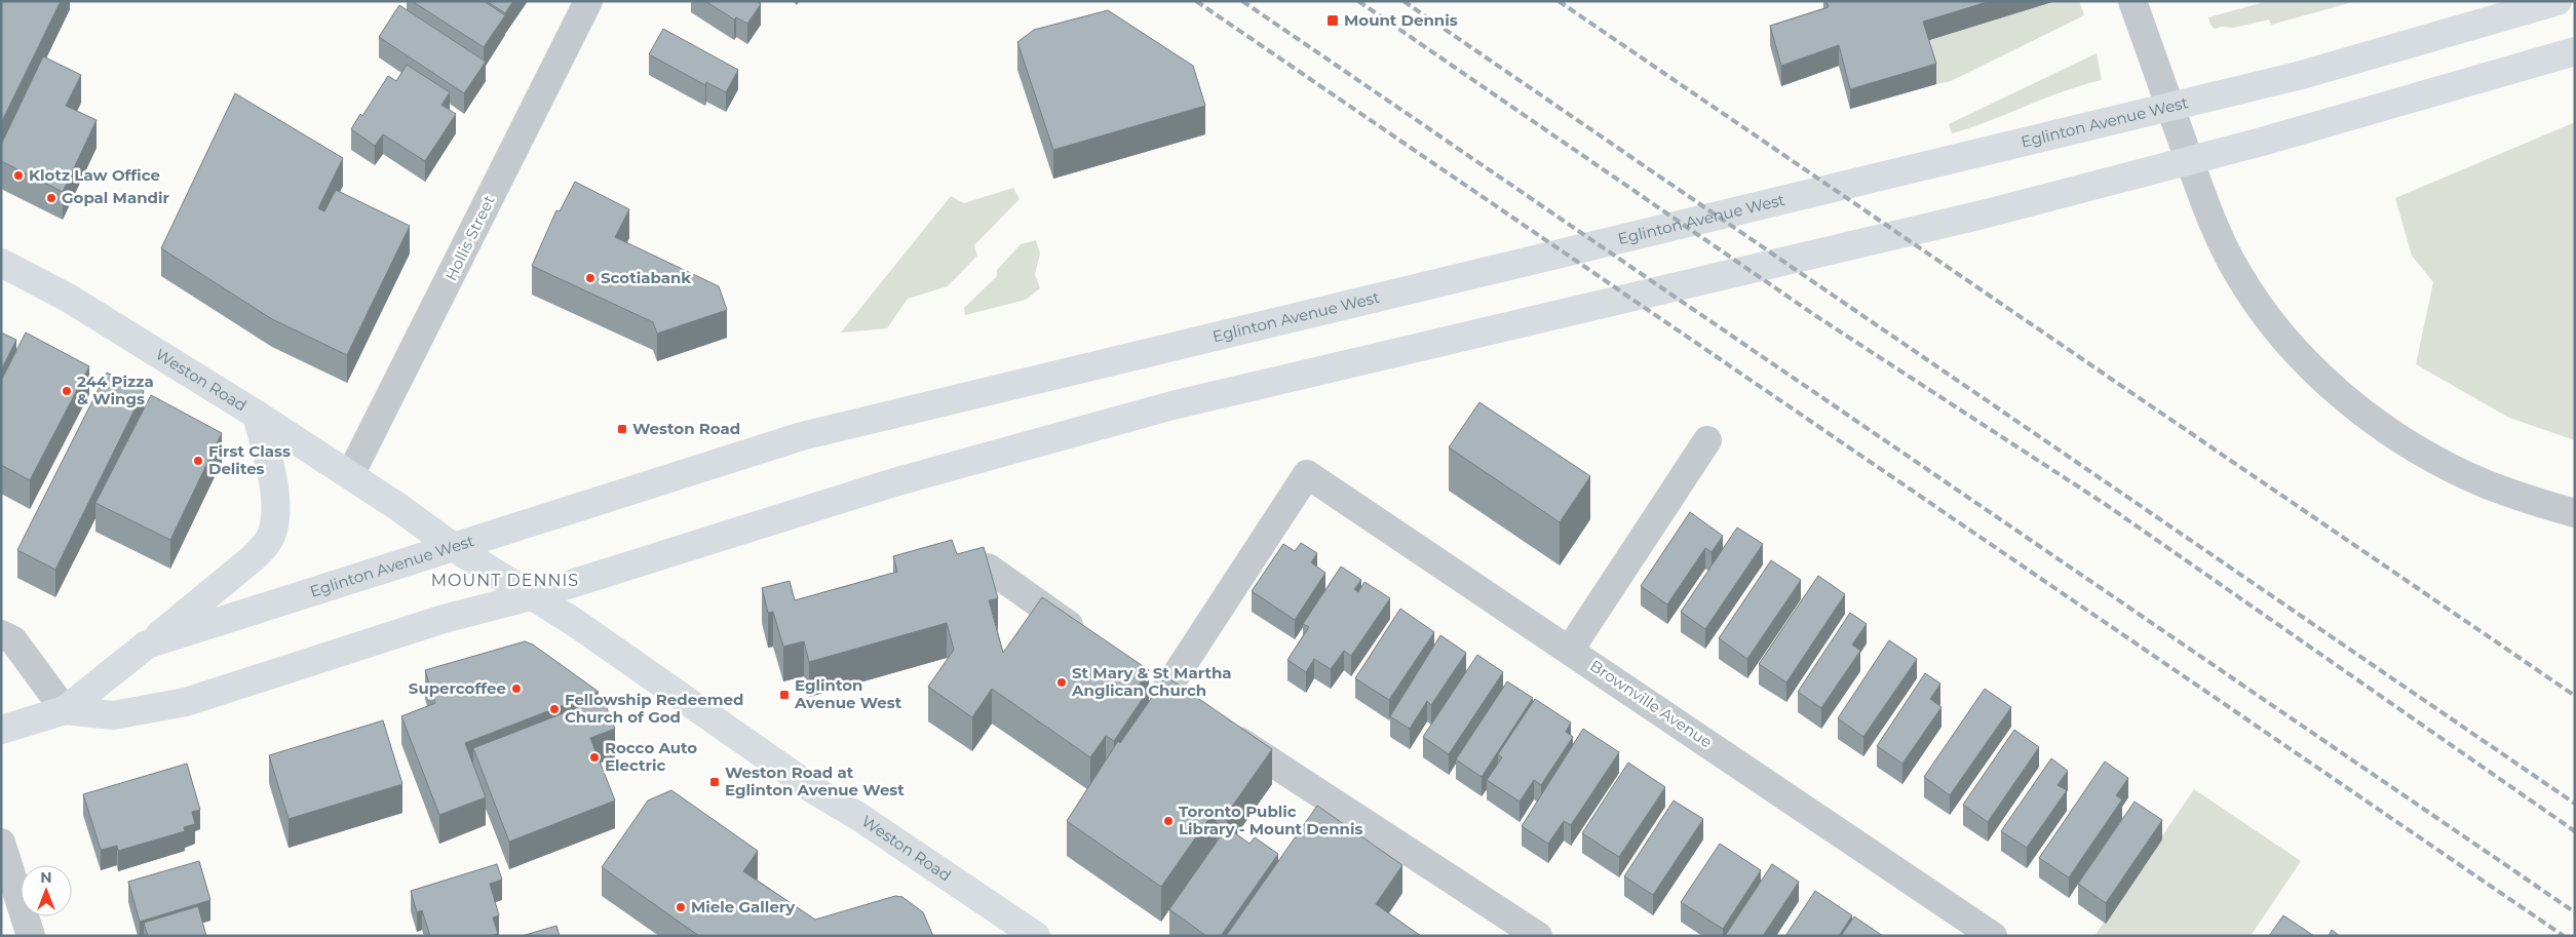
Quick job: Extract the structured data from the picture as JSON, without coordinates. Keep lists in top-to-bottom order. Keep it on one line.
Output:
{"streets":{"main road":["Eglinton Avenue West","Weston Road"],"street":["Hollis Street","Brownville Avenue"]},"crossings":[["Eglinton Avenue West","Weston Road"],["Hollis Street","Weston Road"]],"districts":["MOUNT DENNIS"],"places":{"transit":["Mount Dennis","Weston Road","Eglinton Avenue West","Weston Road at Eglinton Avenue West"],"other":["Klotz Law Office","Gopal Mandir","Scotiabank","244 Pizza & Wings","First Class Delites","St Mary & St Martha Anglican Church","Supercoffee","Fellowship Redeemed Church of God","Rocco Auto Electric","Toronto Public Library - Mount Dennis","Miele Gallery"]},"north":"top"}
